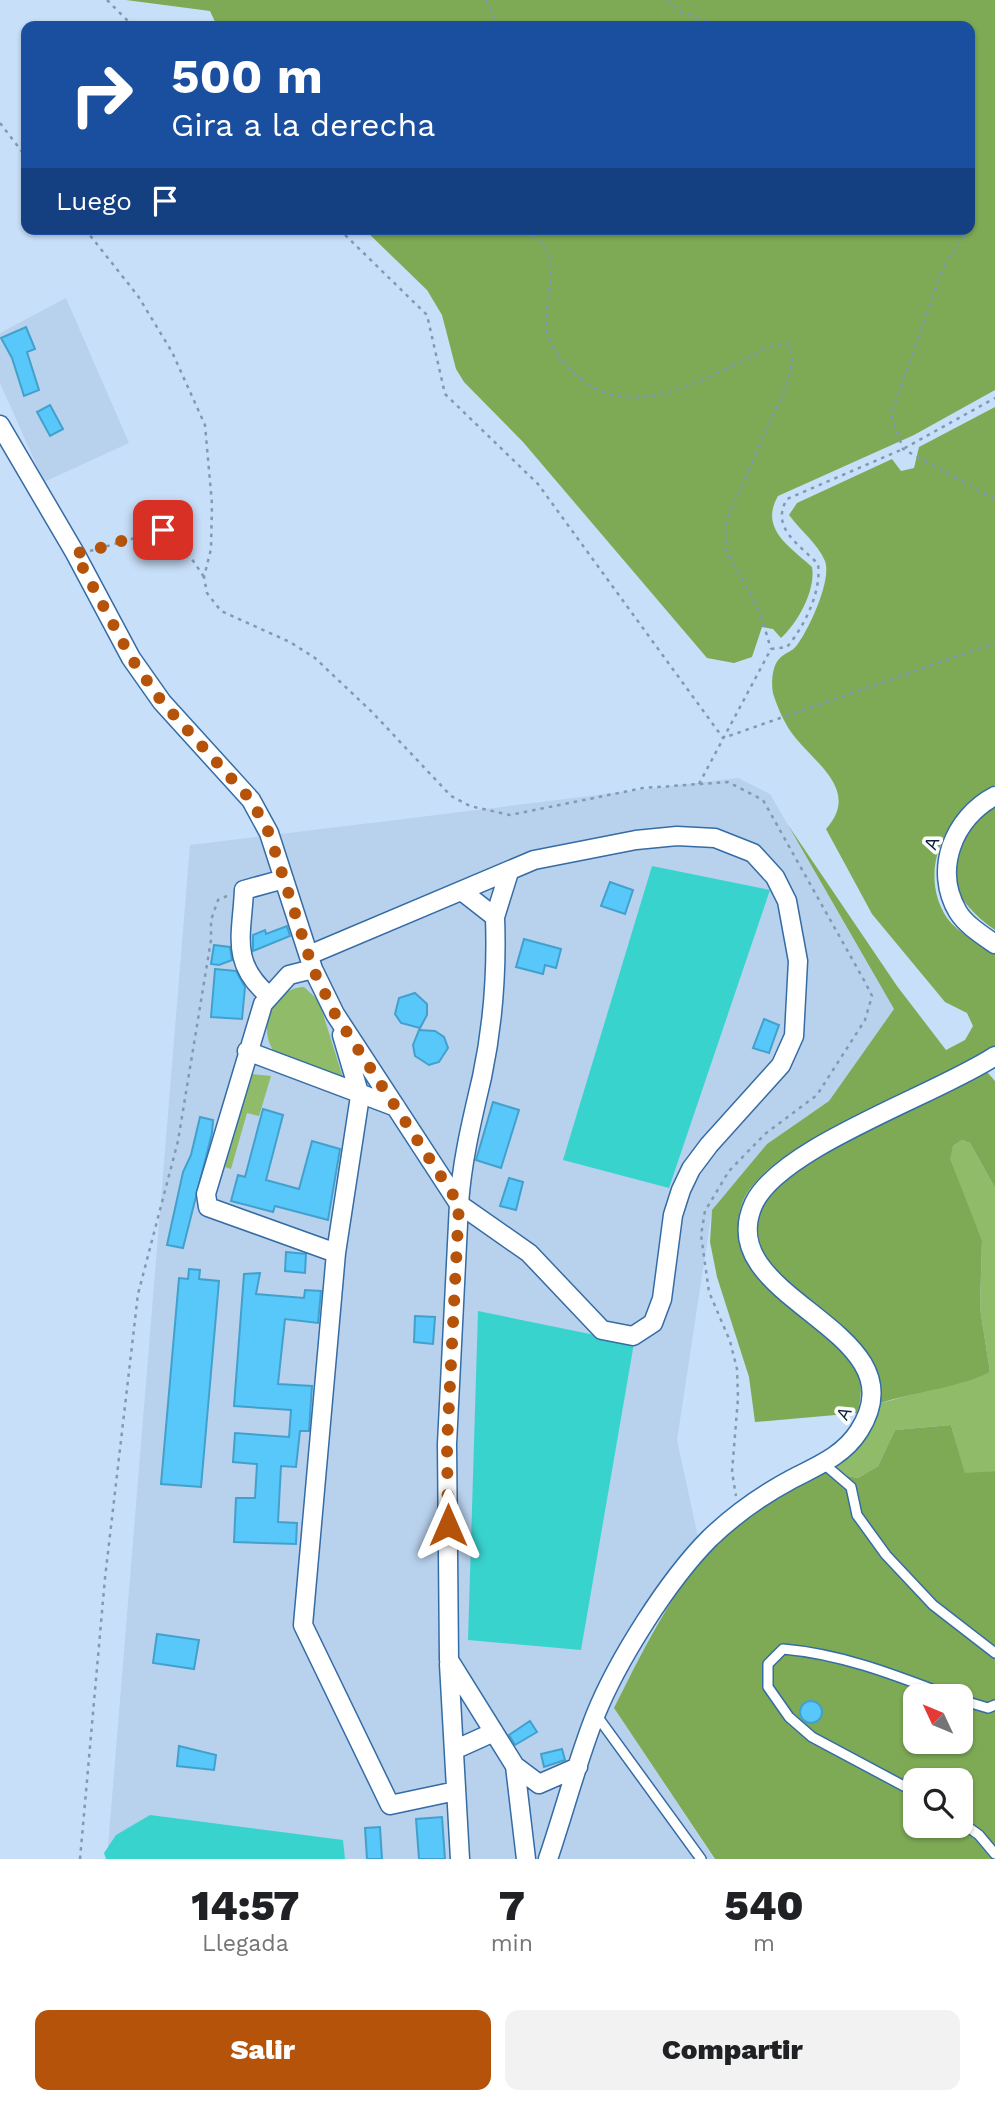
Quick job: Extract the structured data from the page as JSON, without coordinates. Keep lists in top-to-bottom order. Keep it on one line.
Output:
{"streets":{"street":["A"]},"north":"top left","page":{"turn":["500 m","Gira a la derecha"],"then":"Luego","eta":["14:57","Llegada","7","min","540","m"],"buttons":["Salir","Compartir"]}}
